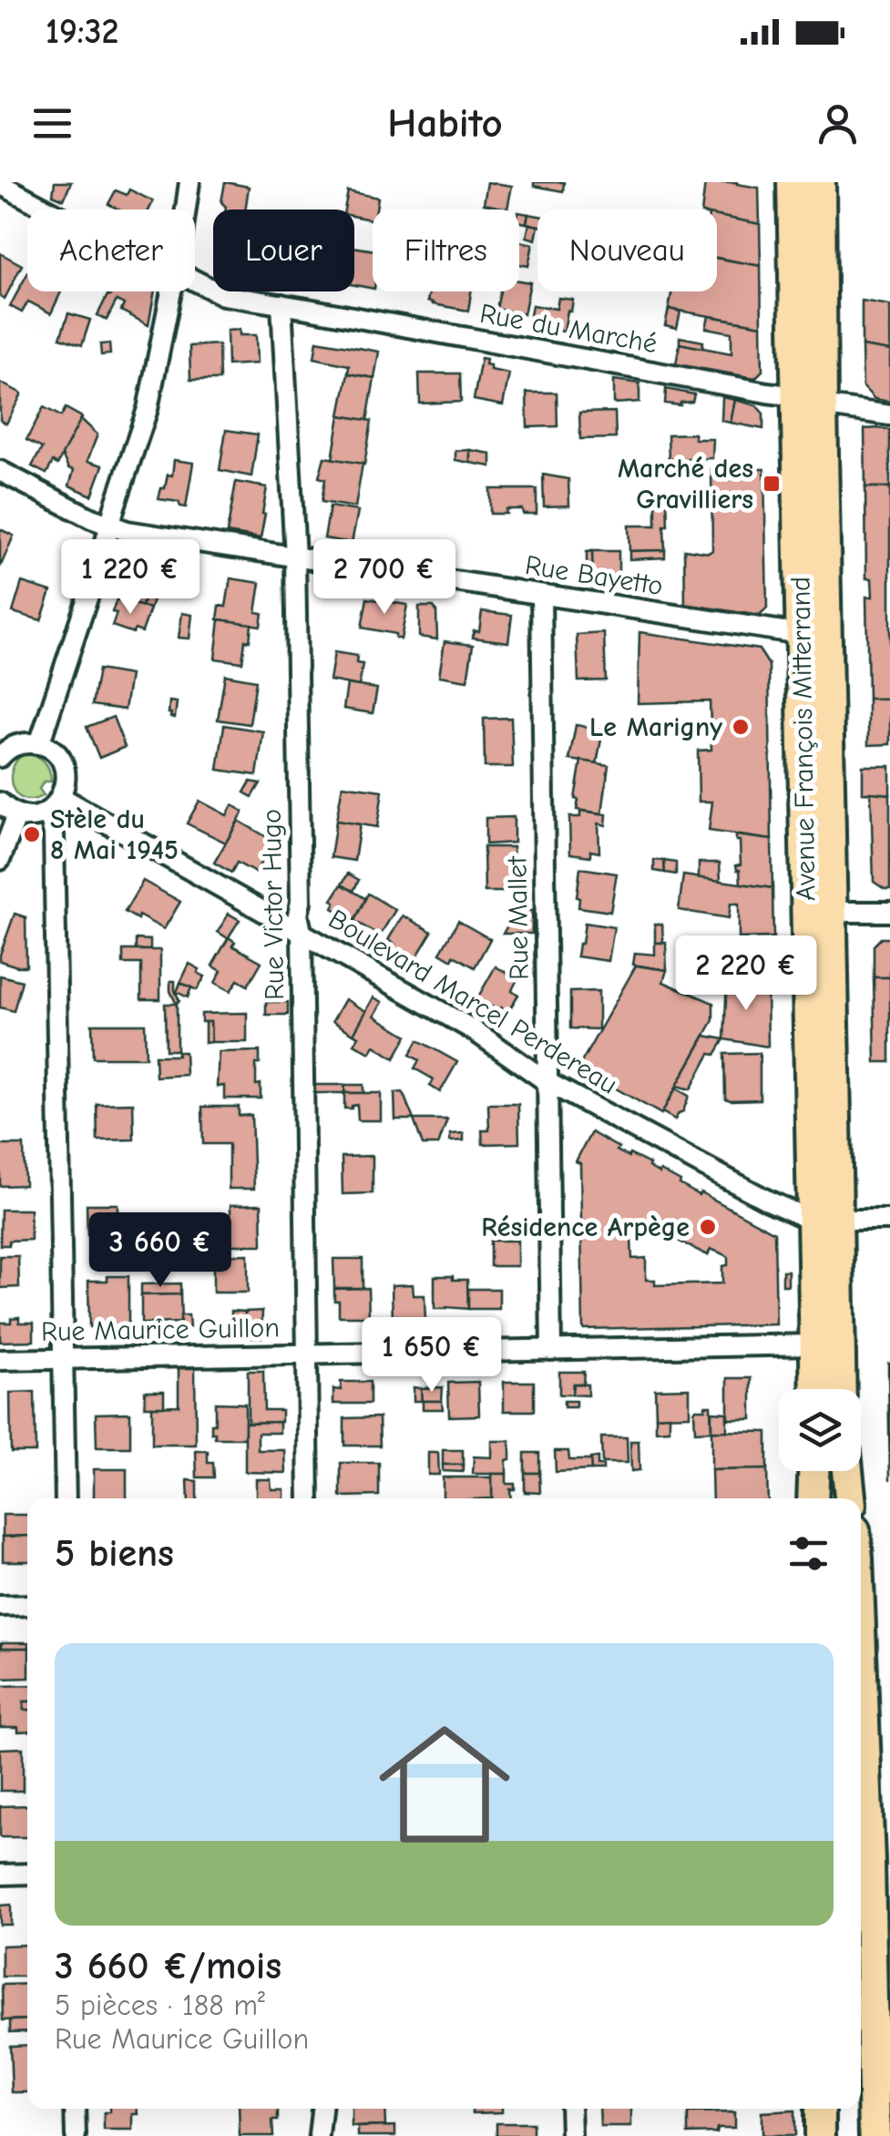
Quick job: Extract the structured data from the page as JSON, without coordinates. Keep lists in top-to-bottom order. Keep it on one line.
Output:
{"streets":{"main road":["Avenue François Mitterrand"],"street":["Rue du Marché","Rue Bayetto","Rue Victor Hugo","Rue Mallet","Boulevard Marcel Perdereau","Rue Maurice Guillon"]},"crossings":[["Rue du Marché","Avenue François Mitterrand"],["Rue du Marché","Rue Victor Hugo"],["Rue Bayetto","Avenue François Mitterrand"],["Rue Bayetto","Rue Victor Hugo"],["Rue Bayetto","Rue Mallet"],["Avenue François Mitterrand","Boulevard Marcel Perdereau"],["Avenue François Mitterrand","Rue Maurice Guillon"],["Rue Victor Hugo","Boulevard Marcel Perdereau"],["Rue Victor Hugo","Rue Maurice Guillon"],["Rue Mallet","Boulevard Marcel Perdereau"],["Rue Mallet","Rue Maurice Guillon"]],"places":{"transit":["Marché des Gravilliers"],"other":["Le Marigny","Stèle du 8 Mai 1945","Résidence Arpège"]},"page":{"status":"19:32","header":"Habito","chip":["Acheter","Louer","Filtres","Nouveau"],"price":["1 220 €","2 700 €","2 220 €","3 660 €","1 650 €"],"heading":"5 biens","list":[{"name":"3 660 €/mois","note":"5 pièces · 188 m² · Rue Maurice Guillon"}]}}
